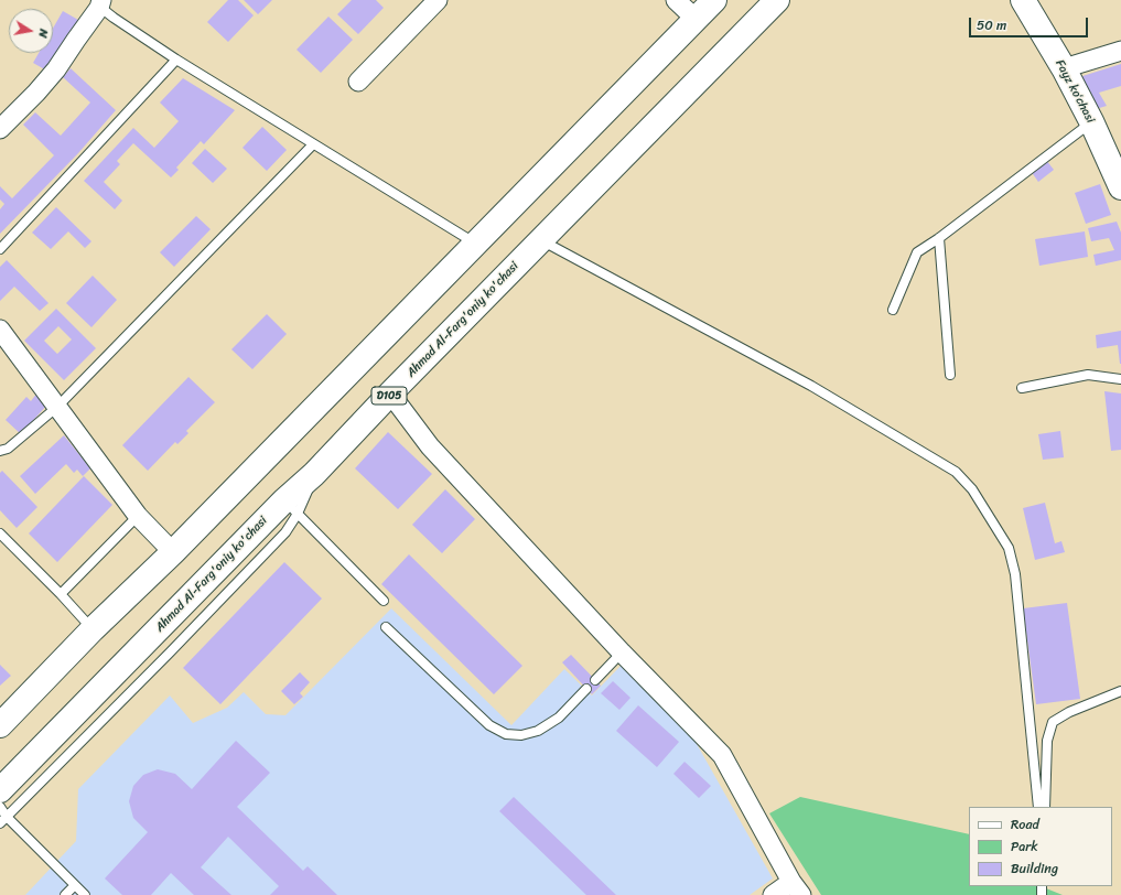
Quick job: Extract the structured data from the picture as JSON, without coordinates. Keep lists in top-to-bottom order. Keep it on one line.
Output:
{"streets":{"main road":["Fayz koʻchasi","Ahmad Al-Farg'oniy ko'chasi","D105"]},"legend":["Road","Park","Building"],"scale_bar":"50 m","north":"right"}
